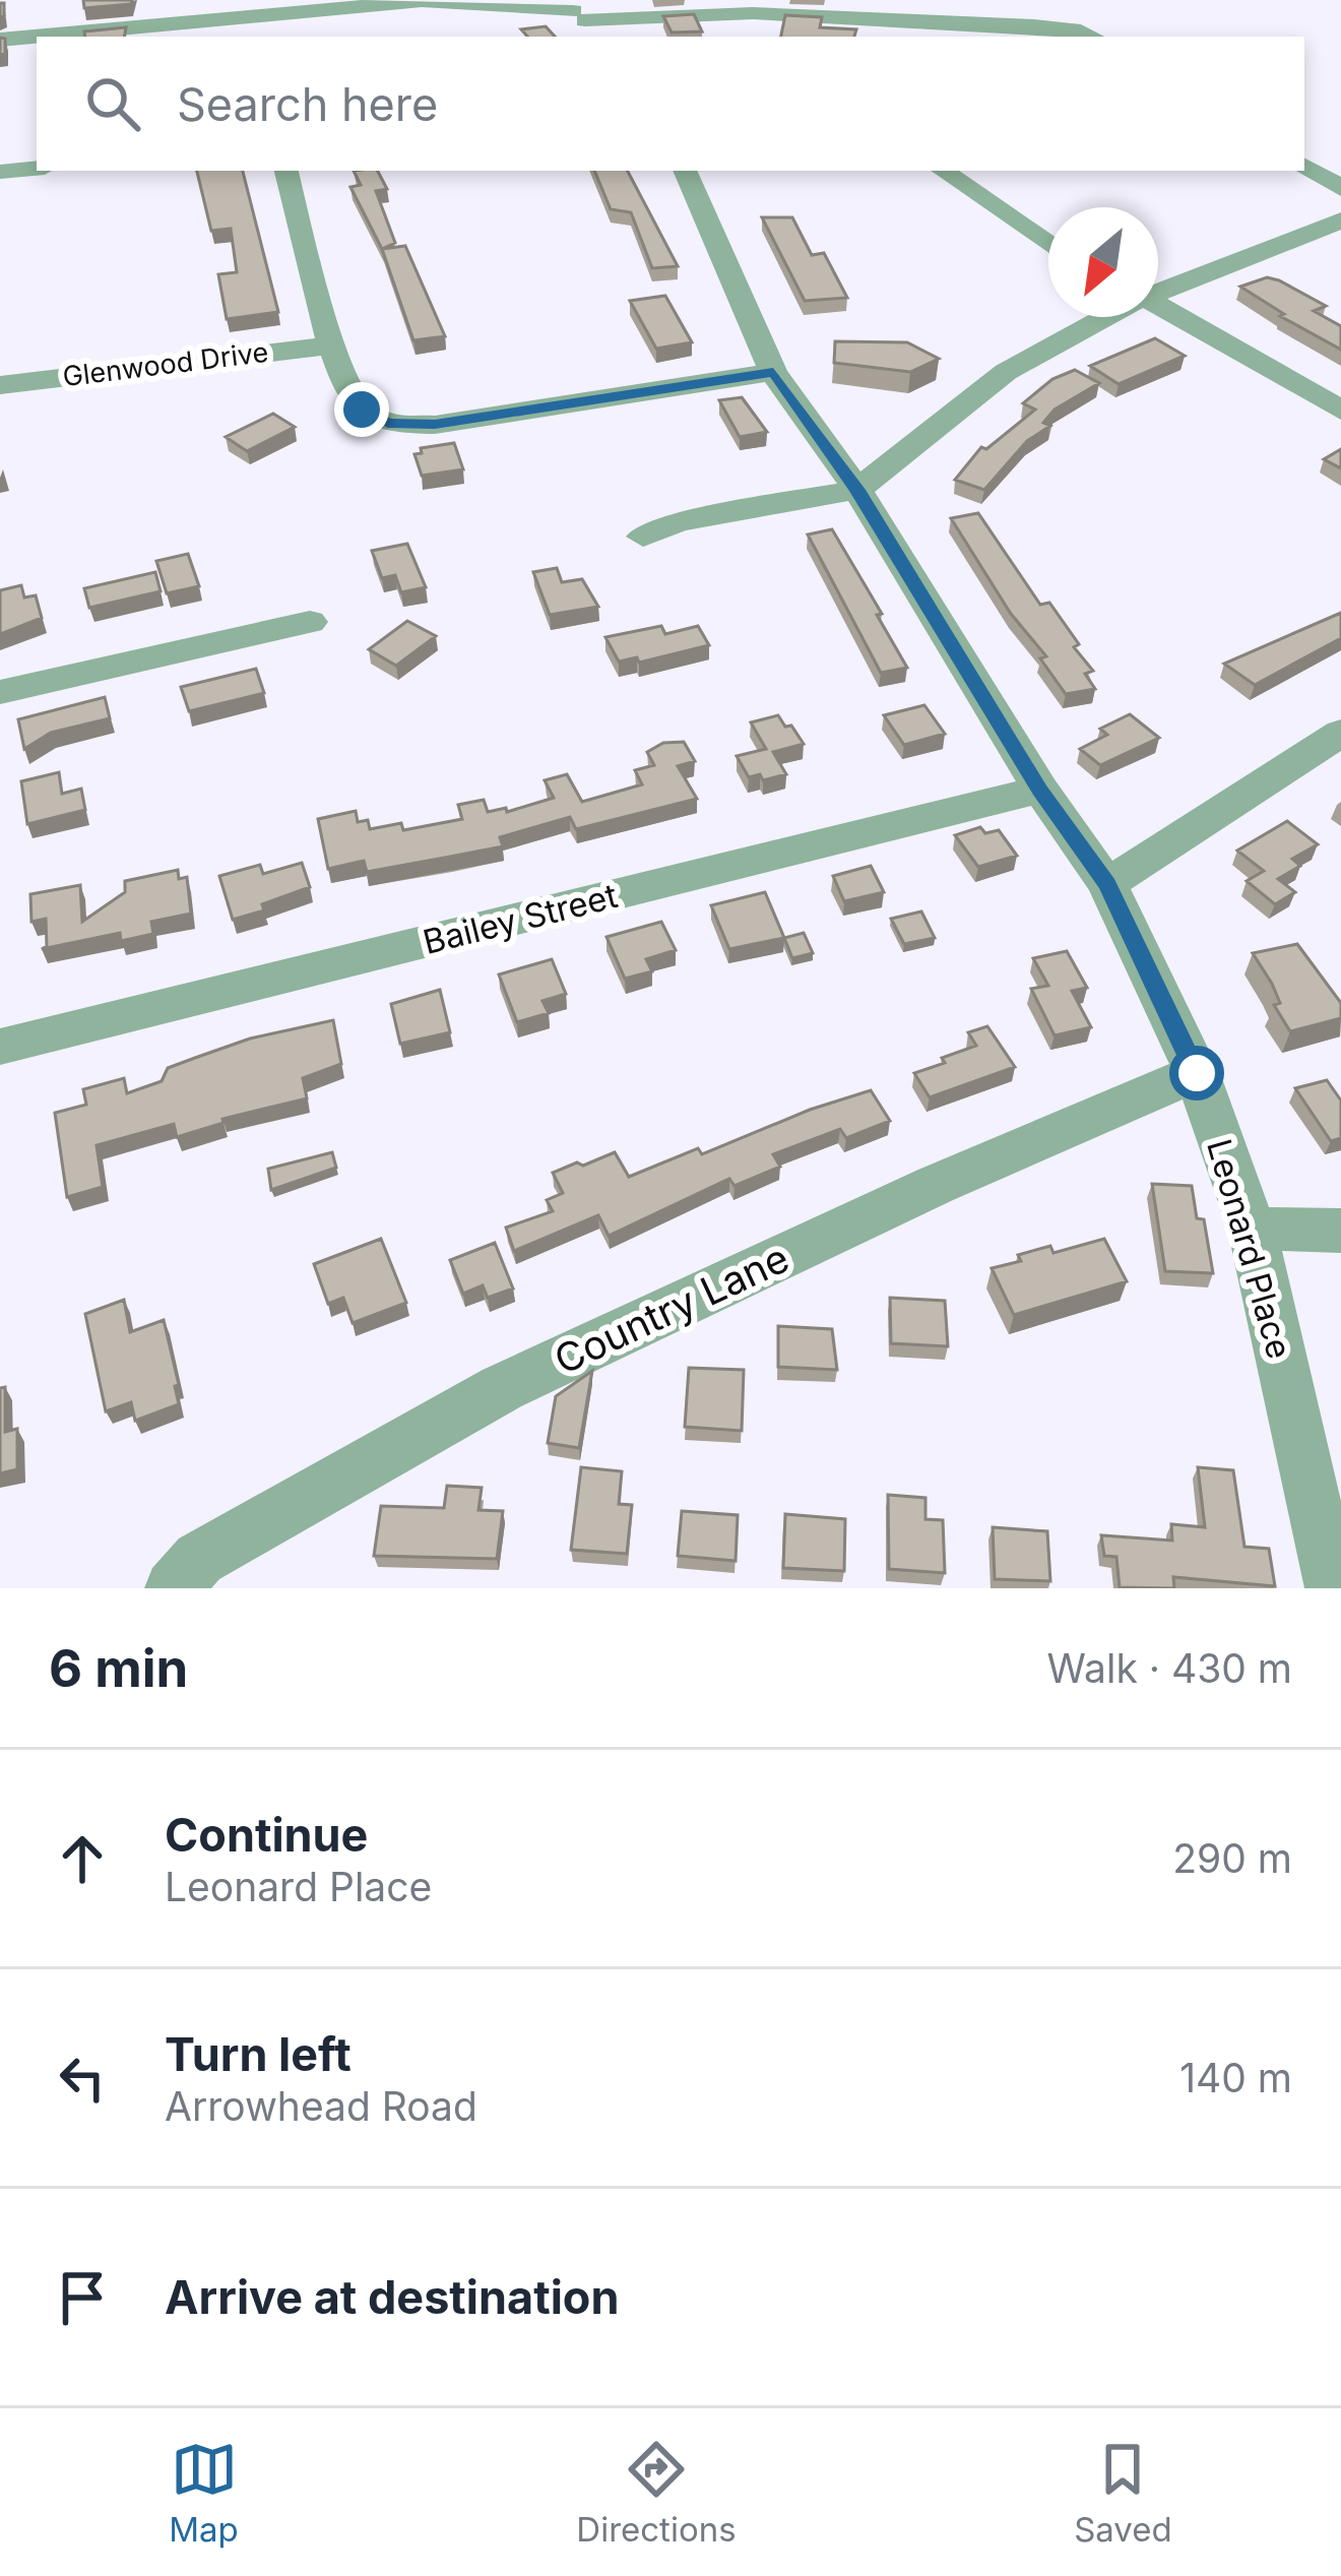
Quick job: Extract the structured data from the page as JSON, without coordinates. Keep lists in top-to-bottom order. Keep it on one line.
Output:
{"streets":{"street":["Glenwood Drive","Bailey Street","Leonard Place","Country Lane"]},"crossings":[["Bailey Street","Leonard Place"],["Leonard Place","Country Lane"]],"north":"bottom left","page":{"search":"Search here","heading":["6 min","Walk · 430 m"],"list":[["Continue","Leonard Place","290 m"],["Turn left","Arrowhead Road","140 m"],"Arrive at destination"],"nav":["Map","Directions","Saved"]}}
